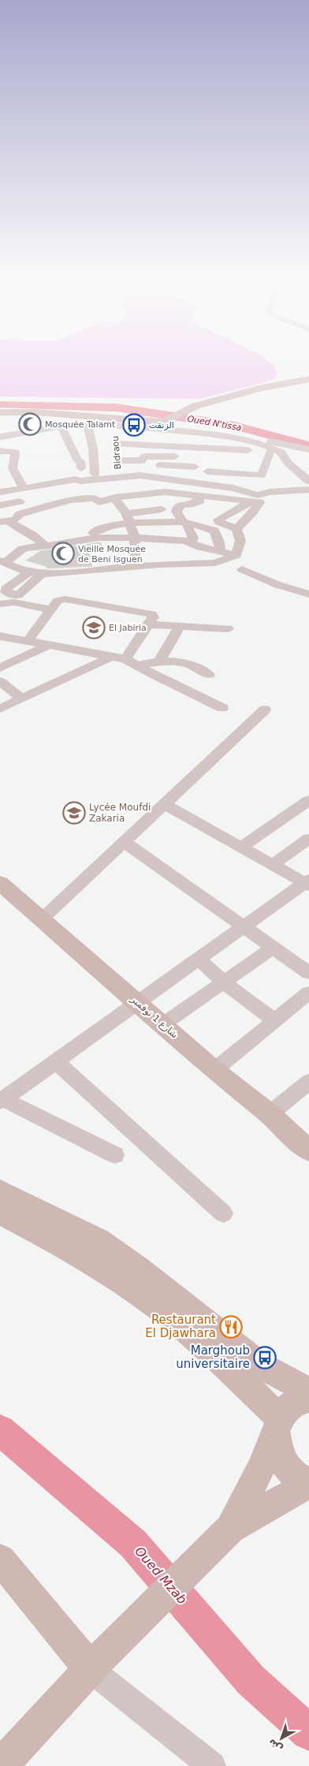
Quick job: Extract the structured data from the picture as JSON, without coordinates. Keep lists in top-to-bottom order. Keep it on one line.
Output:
{"streets":{"main road":["شارع 1 نوفمبر"],"street":["Bidraou"]},"water":["Oued N'tissa","Oued Mzab"],"places":{"mosque":["Mosquée Talamt","Vieille Mosquée de Beni Isguen"],"bus stop":["الزنقت","Marghoub universitaire"],"school or university":["El Jabiria","Lycée Moufdi Zakaria"],"restaurant":["Restaurant El Djawhara"]},"north":"bottom left"}
